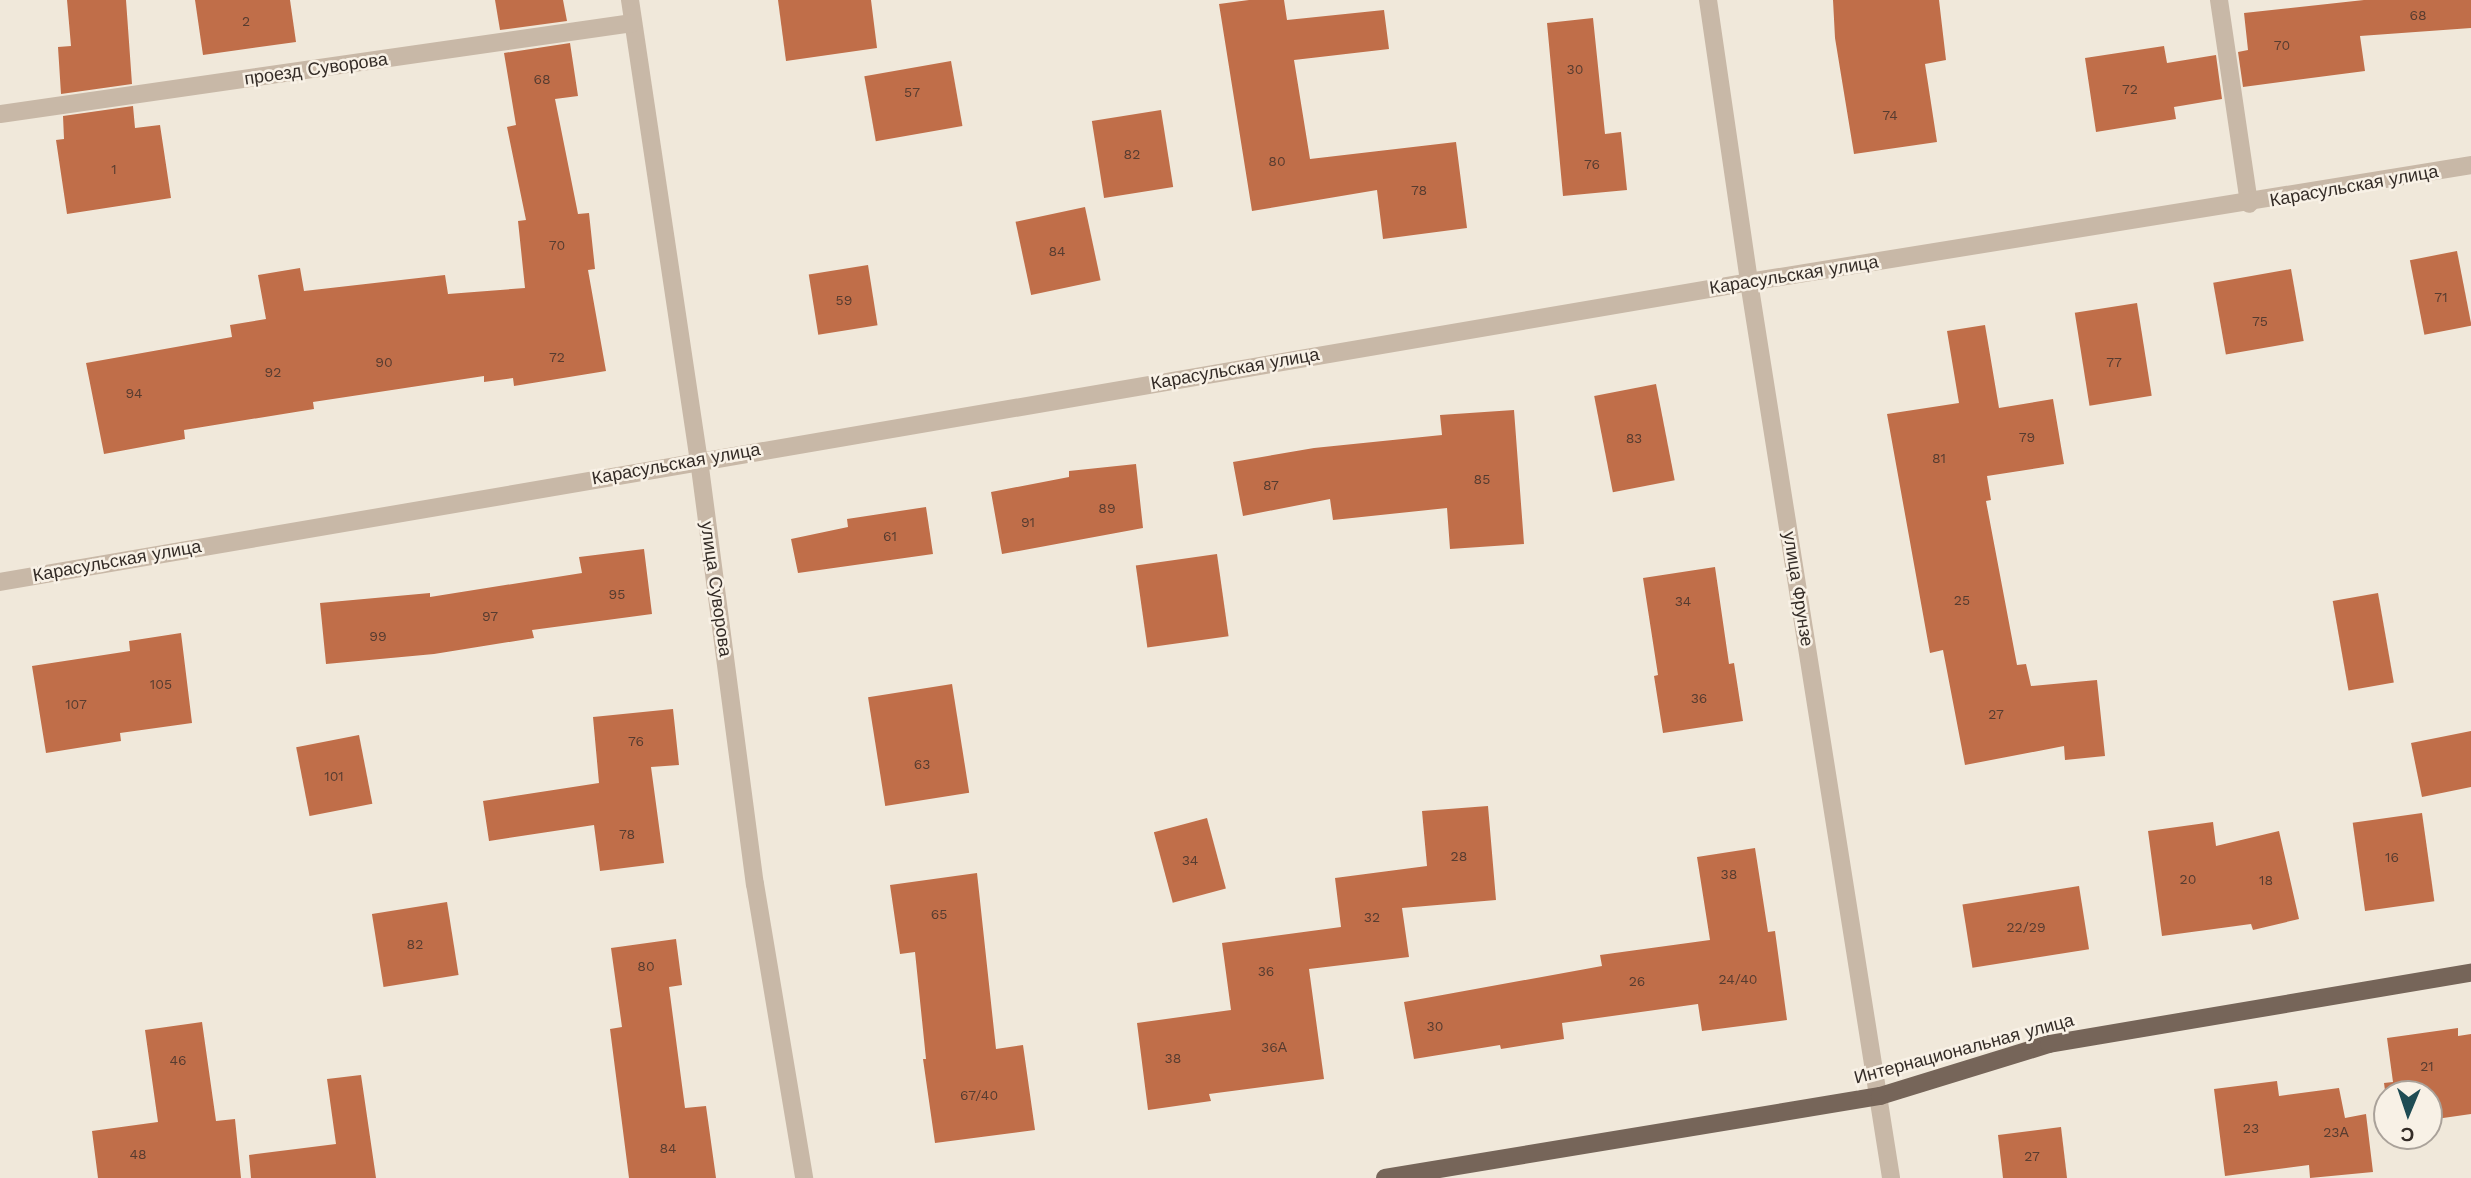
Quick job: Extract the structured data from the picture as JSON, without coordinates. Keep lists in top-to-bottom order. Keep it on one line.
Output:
{"streets":{"main road":["Интернациональная улица"],"street":["проезд Суворова","Карасульская улица","улица Суворова","улица Фрунзе"]},"crossings":[["проезд Суворова","улица Суворова"],["Карасульская улица","улица Суворова"],["Карасульская улица","улица Фрунзе"],["улица Фрунзе","Интернациональная улица"]],"house_numbers":["68","2","70","30","68","72","57","74","82","80","76","1","78","70","84","71","59","75","72","90","77","92","94","79","83","81","85","87","89","91","61","95","25","34","97","99","105","36","107","27","76","63","101","78","28","16","34","38","20","18","65","32","22/29","82","80","36","24/40","26","30","36А","38","46","21","67/40","23","23А","84","48","27"],"north":"bottom"}
